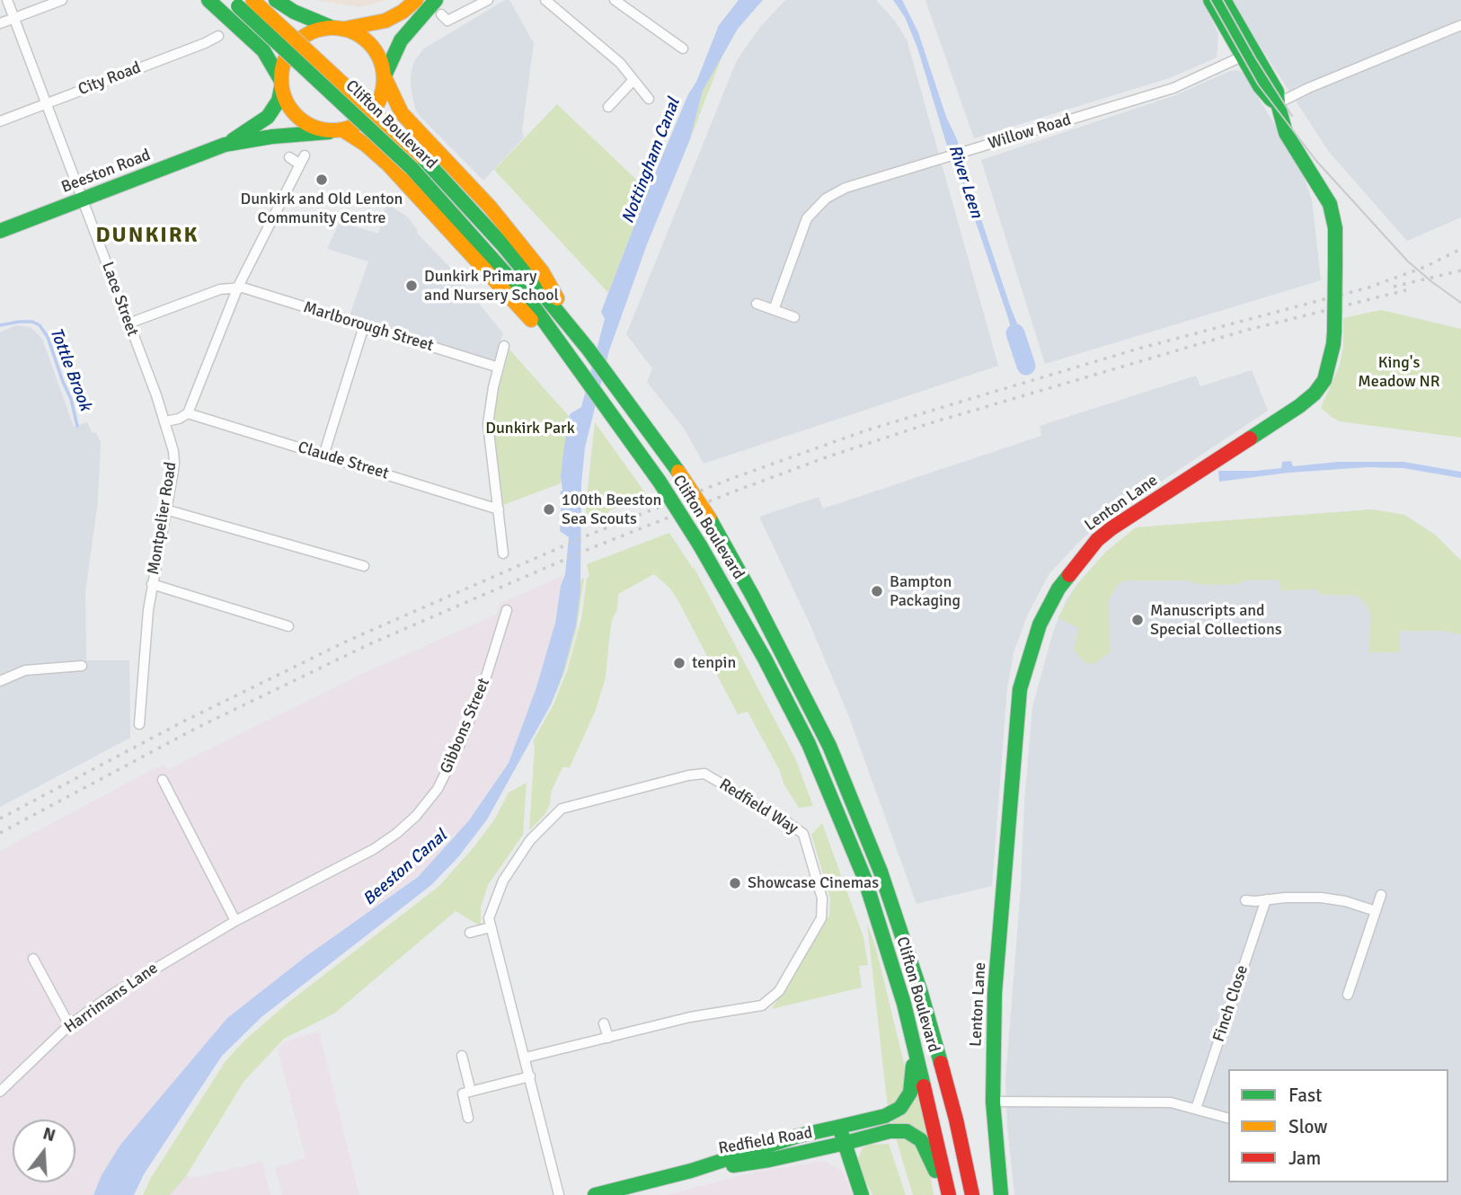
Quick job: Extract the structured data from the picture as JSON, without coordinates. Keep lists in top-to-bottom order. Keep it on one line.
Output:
{"streets":{"main road":["Clifton Boulevard","Beeston Road","Lenton Lane","Redfield Road"],"street":["City Road","Willow Road","Lace Street","Marlborough Street","Claude Street","Montpelier Road","Gibbons Street","Redfield Way","Harrimans Lane","Finch Close"]},"crossings":[["City Road","Lace Street"],["Clifton Boulevard","Redfield Road"],["Willow Road","Lenton Lane"],["Beeston Road","Lace Street"],["Lace Street","Montpelier Road"],["Gibbons Street","Harrimans Lane"]],"districts":["DUNKIRK"],"water":["Nottingham Canal","River Leen","Tottle Brook","Beeston Canal"],"parks":["King's Meadow NR","Dunkirk Park"],"places":["Dunkirk and Old Lenton Community Centre","Dunkirk Primary and Nursery School","100th Beeston Sea Scouts","Bampton Packaging","Manuscripts and Special Collections","tenpin","Showcase Cinemas"],"legend":["Fast","Slow","Jam"],"north":"top"}
